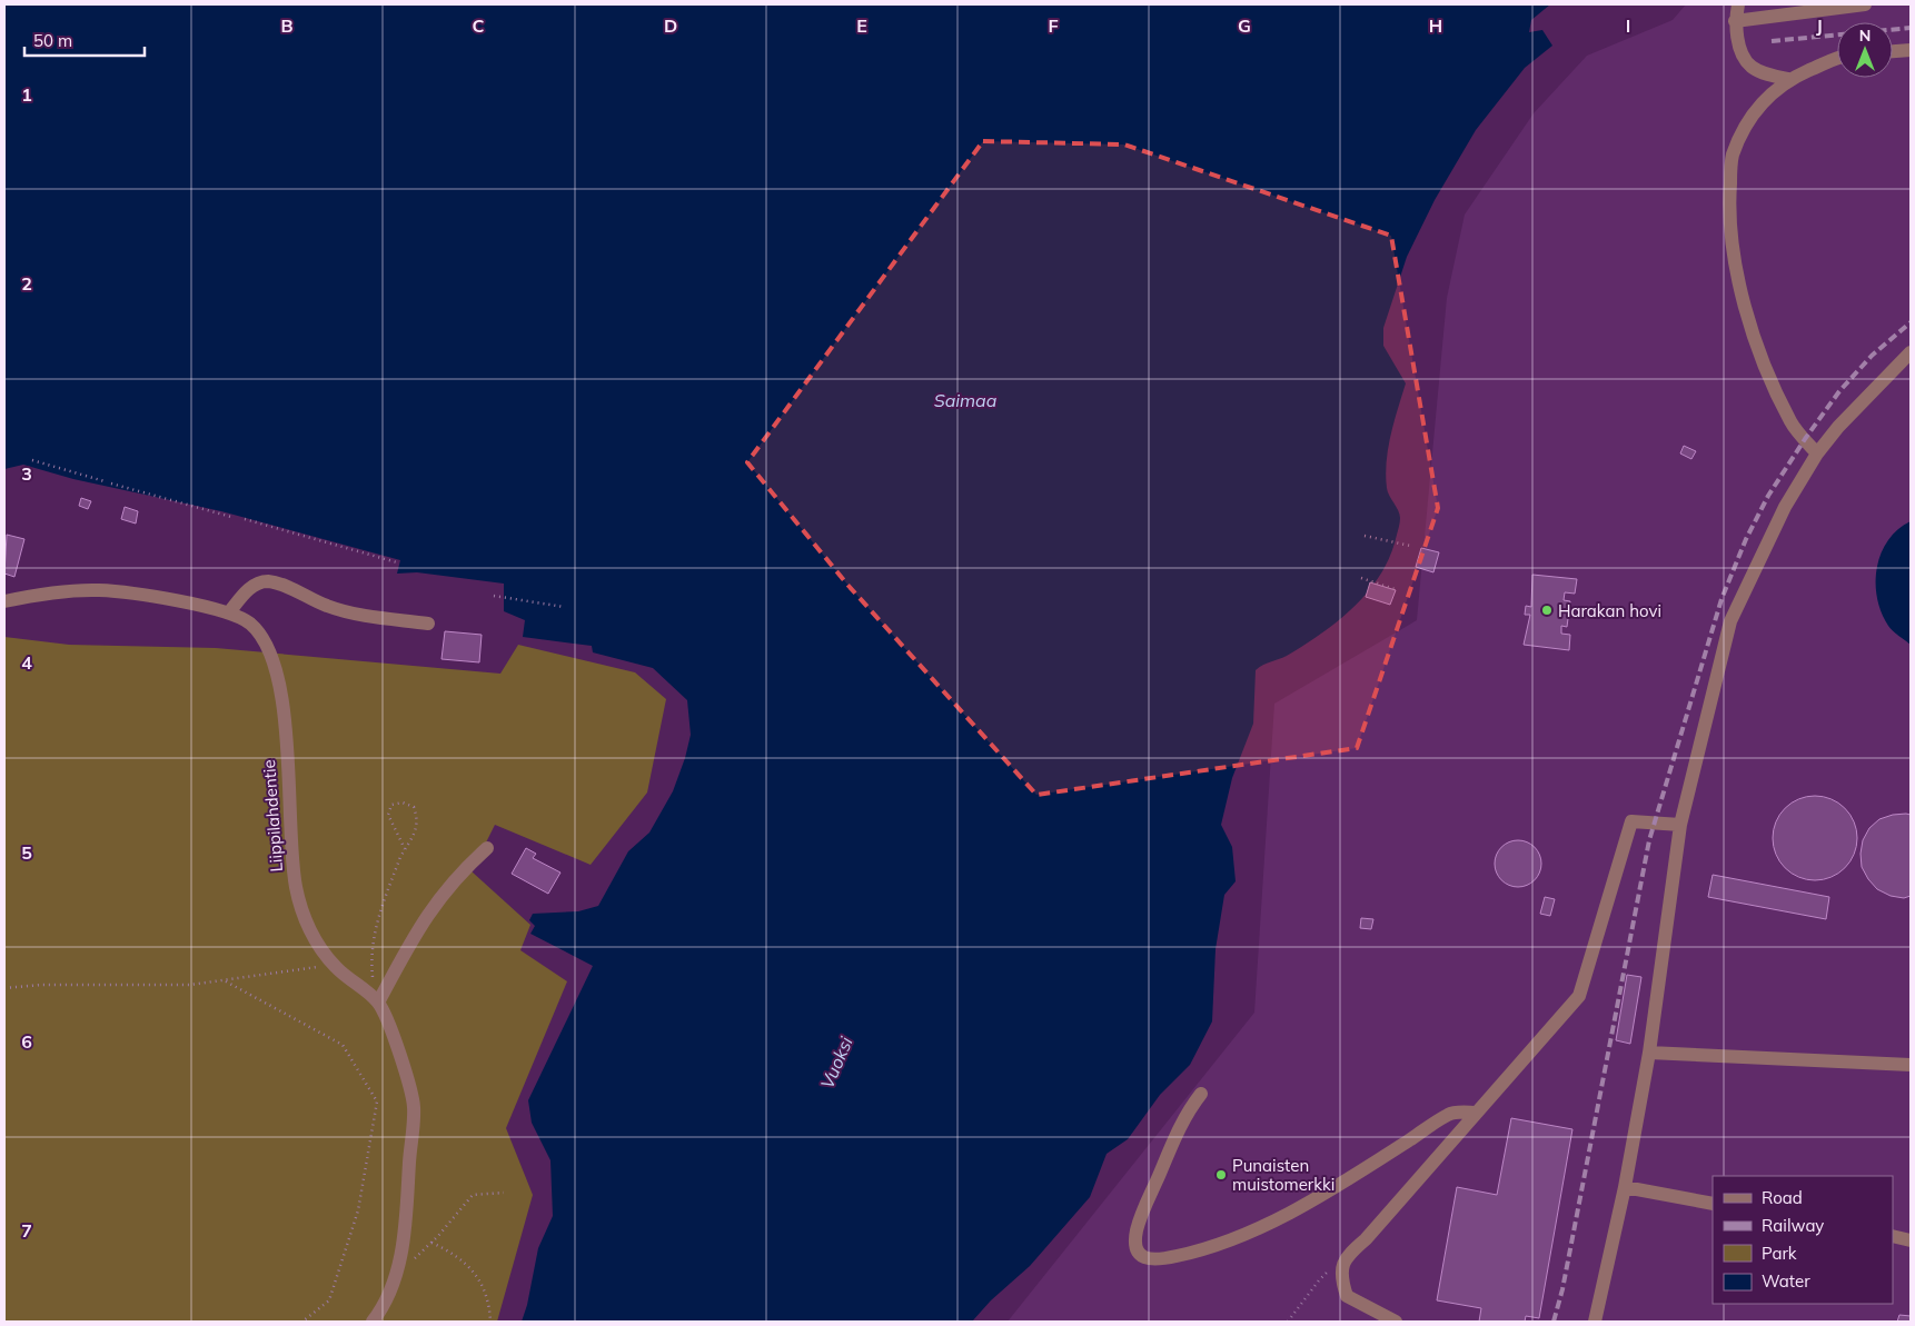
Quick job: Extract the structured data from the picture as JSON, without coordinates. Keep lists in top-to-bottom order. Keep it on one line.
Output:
{"streets":{"street":["Liippilahdentie"]},"water":["Saimaa","Vuoksi"],"places":["Harakan hovi","Punaisten muistomerkki"],"legend":["Road","Railway","Park","Water"],"scale_bar":"50 m","north":"top","grid":{"columns":["B","C","D","E","F","G","H","I","J"],"rows":["1","2","3","4","5","6","7"]}}
